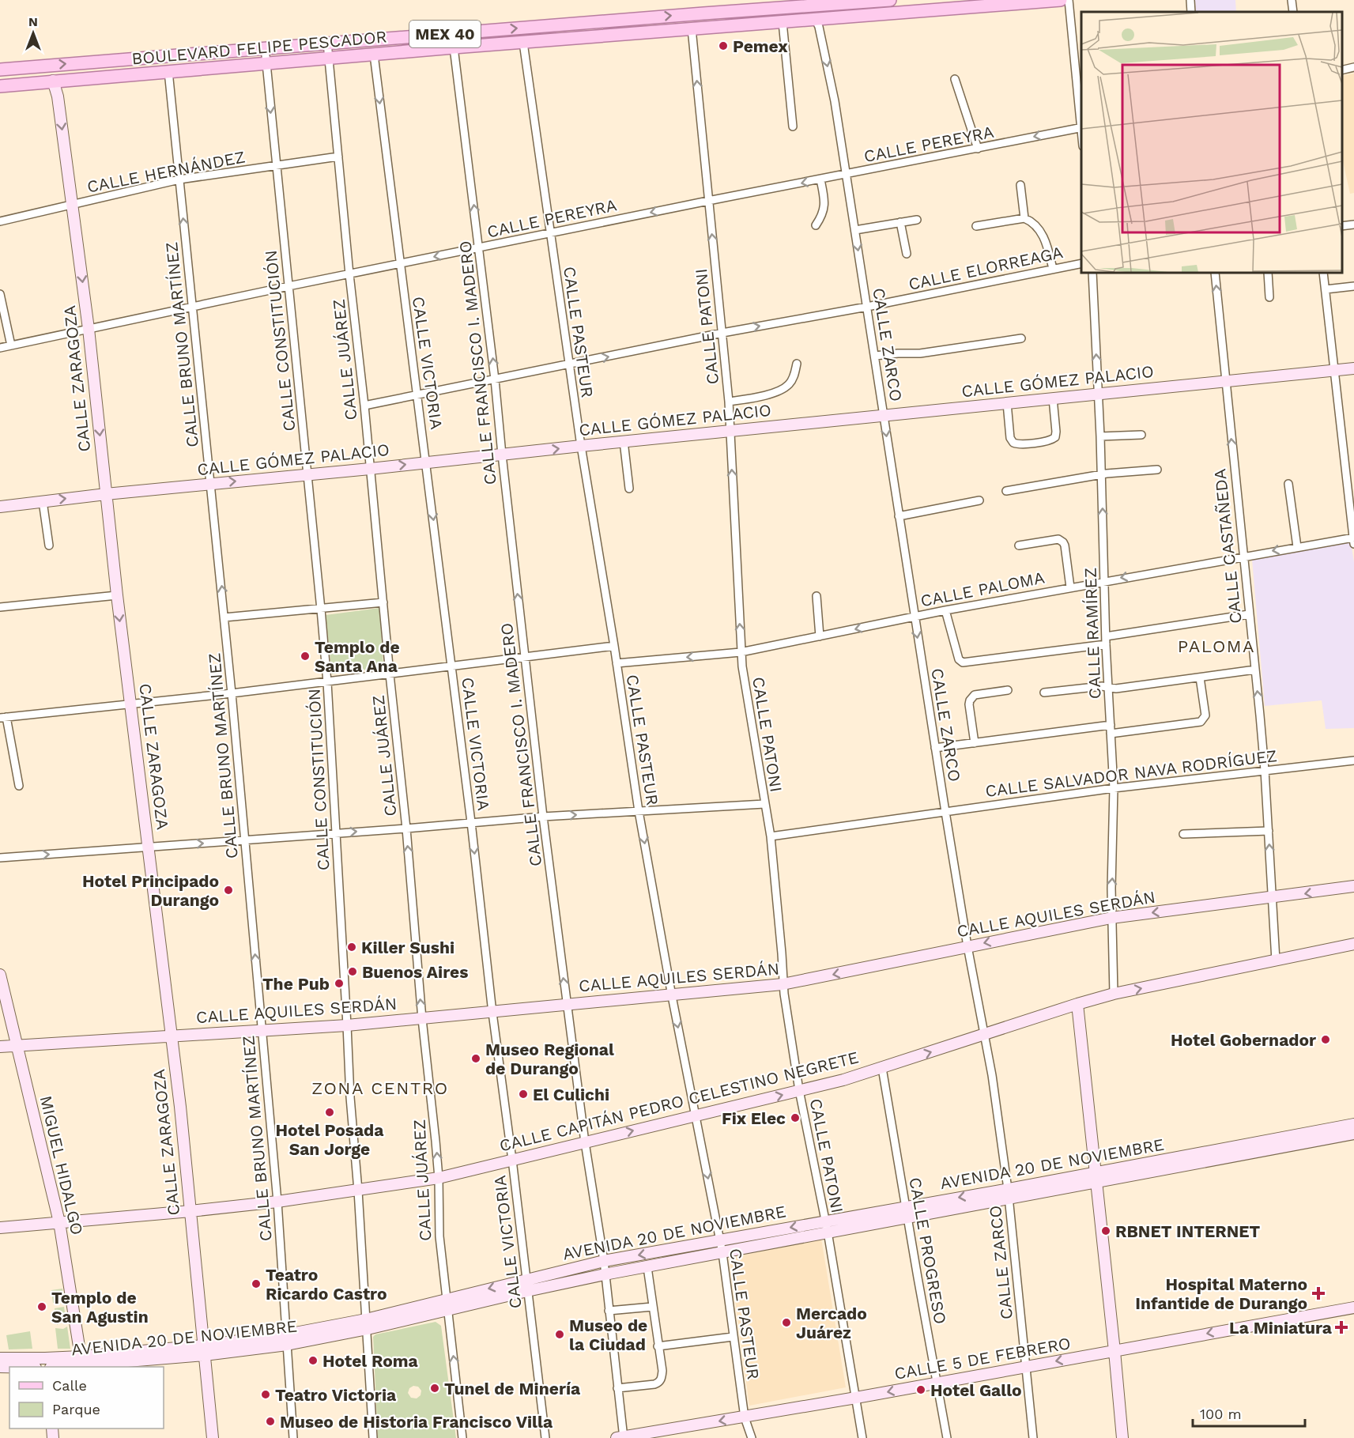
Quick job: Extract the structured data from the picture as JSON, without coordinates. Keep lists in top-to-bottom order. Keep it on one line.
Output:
{"streets":{"main road":["MEX 40","BOULEVARD FELIPE PESCADOR"],"street":["CALLE PEREYRA","CALLE HERNÁNDEZ","CALLE ELORREAGA","CALLE PATONI","CALLE PASTEUR","CALLE CONSTITUCIÓN","CALLE BRUNO MARTÍNEZ","CALLE ZARCO","CALLE JUÁREZ","CALLE VICTORIA","CALLE FRANCISCO I. MADERO","CALLE ZARAGOZA","CALLE GÓMEZ PALACIO","CALLE CASTAÑEDA","CALLE PALOMA","CALLE RAMÍREZ","CALLE SALVADOR NAVA RODRÍGUEZ","CALLE AQUILES SERDÁN","CALLE CAPITÁN PEDRO CELESTINO NEGRETE","AVENIDA 20 DE NOVIEMBRE","MIGUEL HIDALGO","CALLE PROGRESO","CALLE 5 DE FEBRERO"]},"crossings":[["BOULEVARD FELIPE PESCADOR","CALLE PATONI"],["BOULEVARD FELIPE PESCADOR","CALLE PASTEUR"],["BOULEVARD FELIPE PESCADOR","CALLE CONSTITUCIÓN"],["BOULEVARD FELIPE PESCADOR","CALLE BRUNO MARTÍNEZ"],["BOULEVARD FELIPE PESCADOR","CALLE ZARCO"],["BOULEVARD FELIPE PESCADOR","CALLE JUÁREZ"],["BOULEVARD FELIPE PESCADOR","CALLE VICTORIA"],["BOULEVARD FELIPE PESCADOR","CALLE FRANCISCO I. MADERO"],["BOULEVARD FELIPE PESCADOR","CALLE ZARAGOZA"],["CALLE PEREYRA","CALLE PATONI"],["CALLE PEREYRA","CALLE PASTEUR"],["CALLE PEREYRA","CALLE CONSTITUCIÓN"],["CALLE PEREYRA","CALLE BRUNO MARTÍNEZ"],["CALLE PEREYRA","CALLE ZARCO"],["CALLE PEREYRA","CALLE JUÁREZ"],["CALLE PEREYRA","CALLE VICTORIA"],["CALLE PEREYRA","CALLE FRANCISCO I. MADERO"],["CALLE PEREYRA","CALLE ZARAGOZA"],["CALLE HERNÁNDEZ","CALLE CONSTITUCIÓN"],["CALLE HERNÁNDEZ","CALLE BRUNO MARTÍNEZ"],["CALLE HERNÁNDEZ","CALLE JUÁREZ"],["CALLE HERNÁNDEZ","CALLE ZARAGOZA"],["CALLE ELORREAGA","CALLE PATONI"],["CALLE ELORREAGA","CALLE PASTEUR"],["CALLE ELORREAGA","CALLE ZARCO"],["CALLE ELORREAGA","CALLE JUÁREZ"],["CALLE ELORREAGA","CALLE VICTORIA"],["CALLE ELORREAGA","CALLE FRANCISCO I. MADERO"],["CALLE PATONI","CALLE GÓMEZ PALACIO"],["CALLE PATONI","CALLE PALOMA"],["CALLE PATONI","CALLE SALVADOR NAVA RODRÍGUEZ"],["CALLE PATONI","CALLE AQUILES SERDÁN"],["CALLE PATONI","CALLE CAPITÁN PEDRO CELESTINO NEGRETE"],["CALLE PATONI","AVENIDA 20 DE NOVIEMBRE"],["CALLE PATONI","CALLE 5 DE FEBRERO"],["CALLE PASTEUR","CALLE GÓMEZ PALACIO"],["CALLE PASTEUR","CALLE PALOMA"],["CALLE PASTEUR","CALLE AQUILES SERDÁN"],["CALLE PASTEUR","CALLE CAPITÁN PEDRO CELESTINO NEGRETE"],["CALLE PASTEUR","AVENIDA 20 DE NOVIEMBRE"],["CALLE PASTEUR","CALLE 5 DE FEBRERO"],["CALLE CONSTITUCIÓN","CALLE GÓMEZ PALACIO"],["CALLE CONSTITUCIÓN","CALLE AQUILES SERDÁN"],["CALLE CONSTITUCIÓN","CALLE CAPITÁN PEDRO CELESTINO NEGRETE"],["CALLE CONSTITUCIÓN","AVENIDA 20 DE NOVIEMBRE"],["CALLE BRUNO MARTÍNEZ","CALLE GÓMEZ PALACIO"],["CALLE BRUNO MARTÍNEZ","CALLE AQUILES SERDÁN"],["CALLE BRUNO MARTÍNEZ","CALLE CAPITÁN PEDRO CELESTINO NEGRETE"],["CALLE BRUNO MARTÍNEZ","AVENIDA 20 DE NOVIEMBRE"],["CALLE ZARCO","CALLE GÓMEZ PALACIO"],["CALLE ZARCO","CALLE PALOMA"],["CALLE ZARCO","CALLE SALVADOR NAVA RODRÍGUEZ"],["CALLE ZARCO","CALLE AQUILES SERDÁN"],["CALLE ZARCO","CALLE CAPITÁN PEDRO CELESTINO NEGRETE"],["CALLE ZARCO","AVENIDA 20 DE NOVIEMBRE"],["CALLE ZARCO","CALLE 5 DE FEBRERO"],["CALLE JUÁREZ","CALLE GÓMEZ PALACIO"],["CALLE JUÁREZ","CALLE AQUILES SERDÁN"],["CALLE JUÁREZ","CALLE CAPITÁN PEDRO CELESTINO NEGRETE"],["CALLE JUÁREZ","AVENIDA 20 DE NOVIEMBRE"],["CALLE VICTORIA","CALLE GÓMEZ PALACIO"],["CALLE VICTORIA","CALLE AQUILES SERDÁN"],["CALLE VICTORIA","CALLE CAPITÁN PEDRO CELESTINO NEGRETE"],["CALLE VICTORIA","AVENIDA 20 DE NOVIEMBRE"],["CALLE FRANCISCO I. MADERO","CALLE GÓMEZ PALACIO"],["CALLE FRANCISCO I. MADERO","CALLE AQUILES SERDÁN"],["CALLE FRANCISCO I. MADERO","CALLE CAPITÁN PEDRO CELESTINO NEGRETE"],["CALLE FRANCISCO I. MADERO","AVENIDA 20 DE NOVIEMBRE"],["CALLE FRANCISCO I. MADERO","CALLE 5 DE FEBRERO"],["CALLE ZARAGOZA","CALLE GÓMEZ PALACIO"],["CALLE ZARAGOZA","CALLE AQUILES SERDÁN"],["CALLE ZARAGOZA","CALLE CAPITÁN PEDRO CELESTINO NEGRETE"],["CALLE ZARAGOZA","AVENIDA 20 DE NOVIEMBRE"],["CALLE GÓMEZ PALACIO","CALLE CASTAÑEDA"],["CALLE GÓMEZ PALACIO","CALLE RAMÍREZ"],["CALLE CASTAÑEDA","CALLE PALOMA"],["CALLE CASTAÑEDA","CALLE SALVADOR NAVA RODRÍGUEZ"],["CALLE CASTAÑEDA","CALLE AQUILES SERDÁN"],["CALLE CASTAÑEDA","CALLE CAPITÁN PEDRO CELESTINO NEGRETE"],["CALLE PALOMA","CALLE RAMÍREZ"],["CALLE RAMÍREZ","CALLE SALVADOR NAVA RODRÍGUEZ"],["CALLE RAMÍREZ","CALLE AQUILES SERDÁN"],["CALLE RAMÍREZ","CALLE CAPITÁN PEDRO CELESTINO NEGRETE"],["CALLE AQUILES SERDÁN","MIGUEL HIDALGO"],["CALLE CAPITÁN PEDRO CELESTINO NEGRETE","MIGUEL HIDALGO"],["CALLE CAPITÁN PEDRO CELESTINO NEGRETE","CALLE PROGRESO"],["AVENIDA 20 DE NOVIEMBRE","MIGUEL HIDALGO"],["AVENIDA 20 DE NOVIEMBRE","CALLE PROGRESO"],["CALLE PROGRESO","CALLE 5 DE FEBRERO"]],"one_way":["CALLE PEREYRA","CALLE ELORREAGA","CALLE PATONI","CALLE VICTORIA","CALLE FRANCISCO I. MADERO","CALLE ZARAGOZA","CALLE CASTAÑEDA","CALLE RAMÍREZ","CALLE AQUILES SERDÁN","CALLE CAPITÁN PEDRO CELESTINO NEGRETE","CALLE 5 DE FEBRERO"],"districts":["PALOMA","ZONA CENTRO"],"places":{"other":["Pemex","Templo de Santa Ana","Hotel Principado Durango","Killer Sushi","Buenos Aires","The Pub","Hotel Gobernador","Museo Regional de Durango","El Culichi","Hotel Posada San Jorge","Fix Elec","RBNET INTERNET","Teatro Ricardo Castro","Templo de San Agustin","Mercado Juárez","Museo de la Ciudad","Hotel Roma","Tunel de Minería","Hotel Gallo","Teatro Victoria","Museo de Historia Francisco Villa"],"health":["Hospital Materno Infantide de Durango","La Miniatura"]},"legend":["Calle","Parque"],"scale_bar":"100 m","north":"top"}
